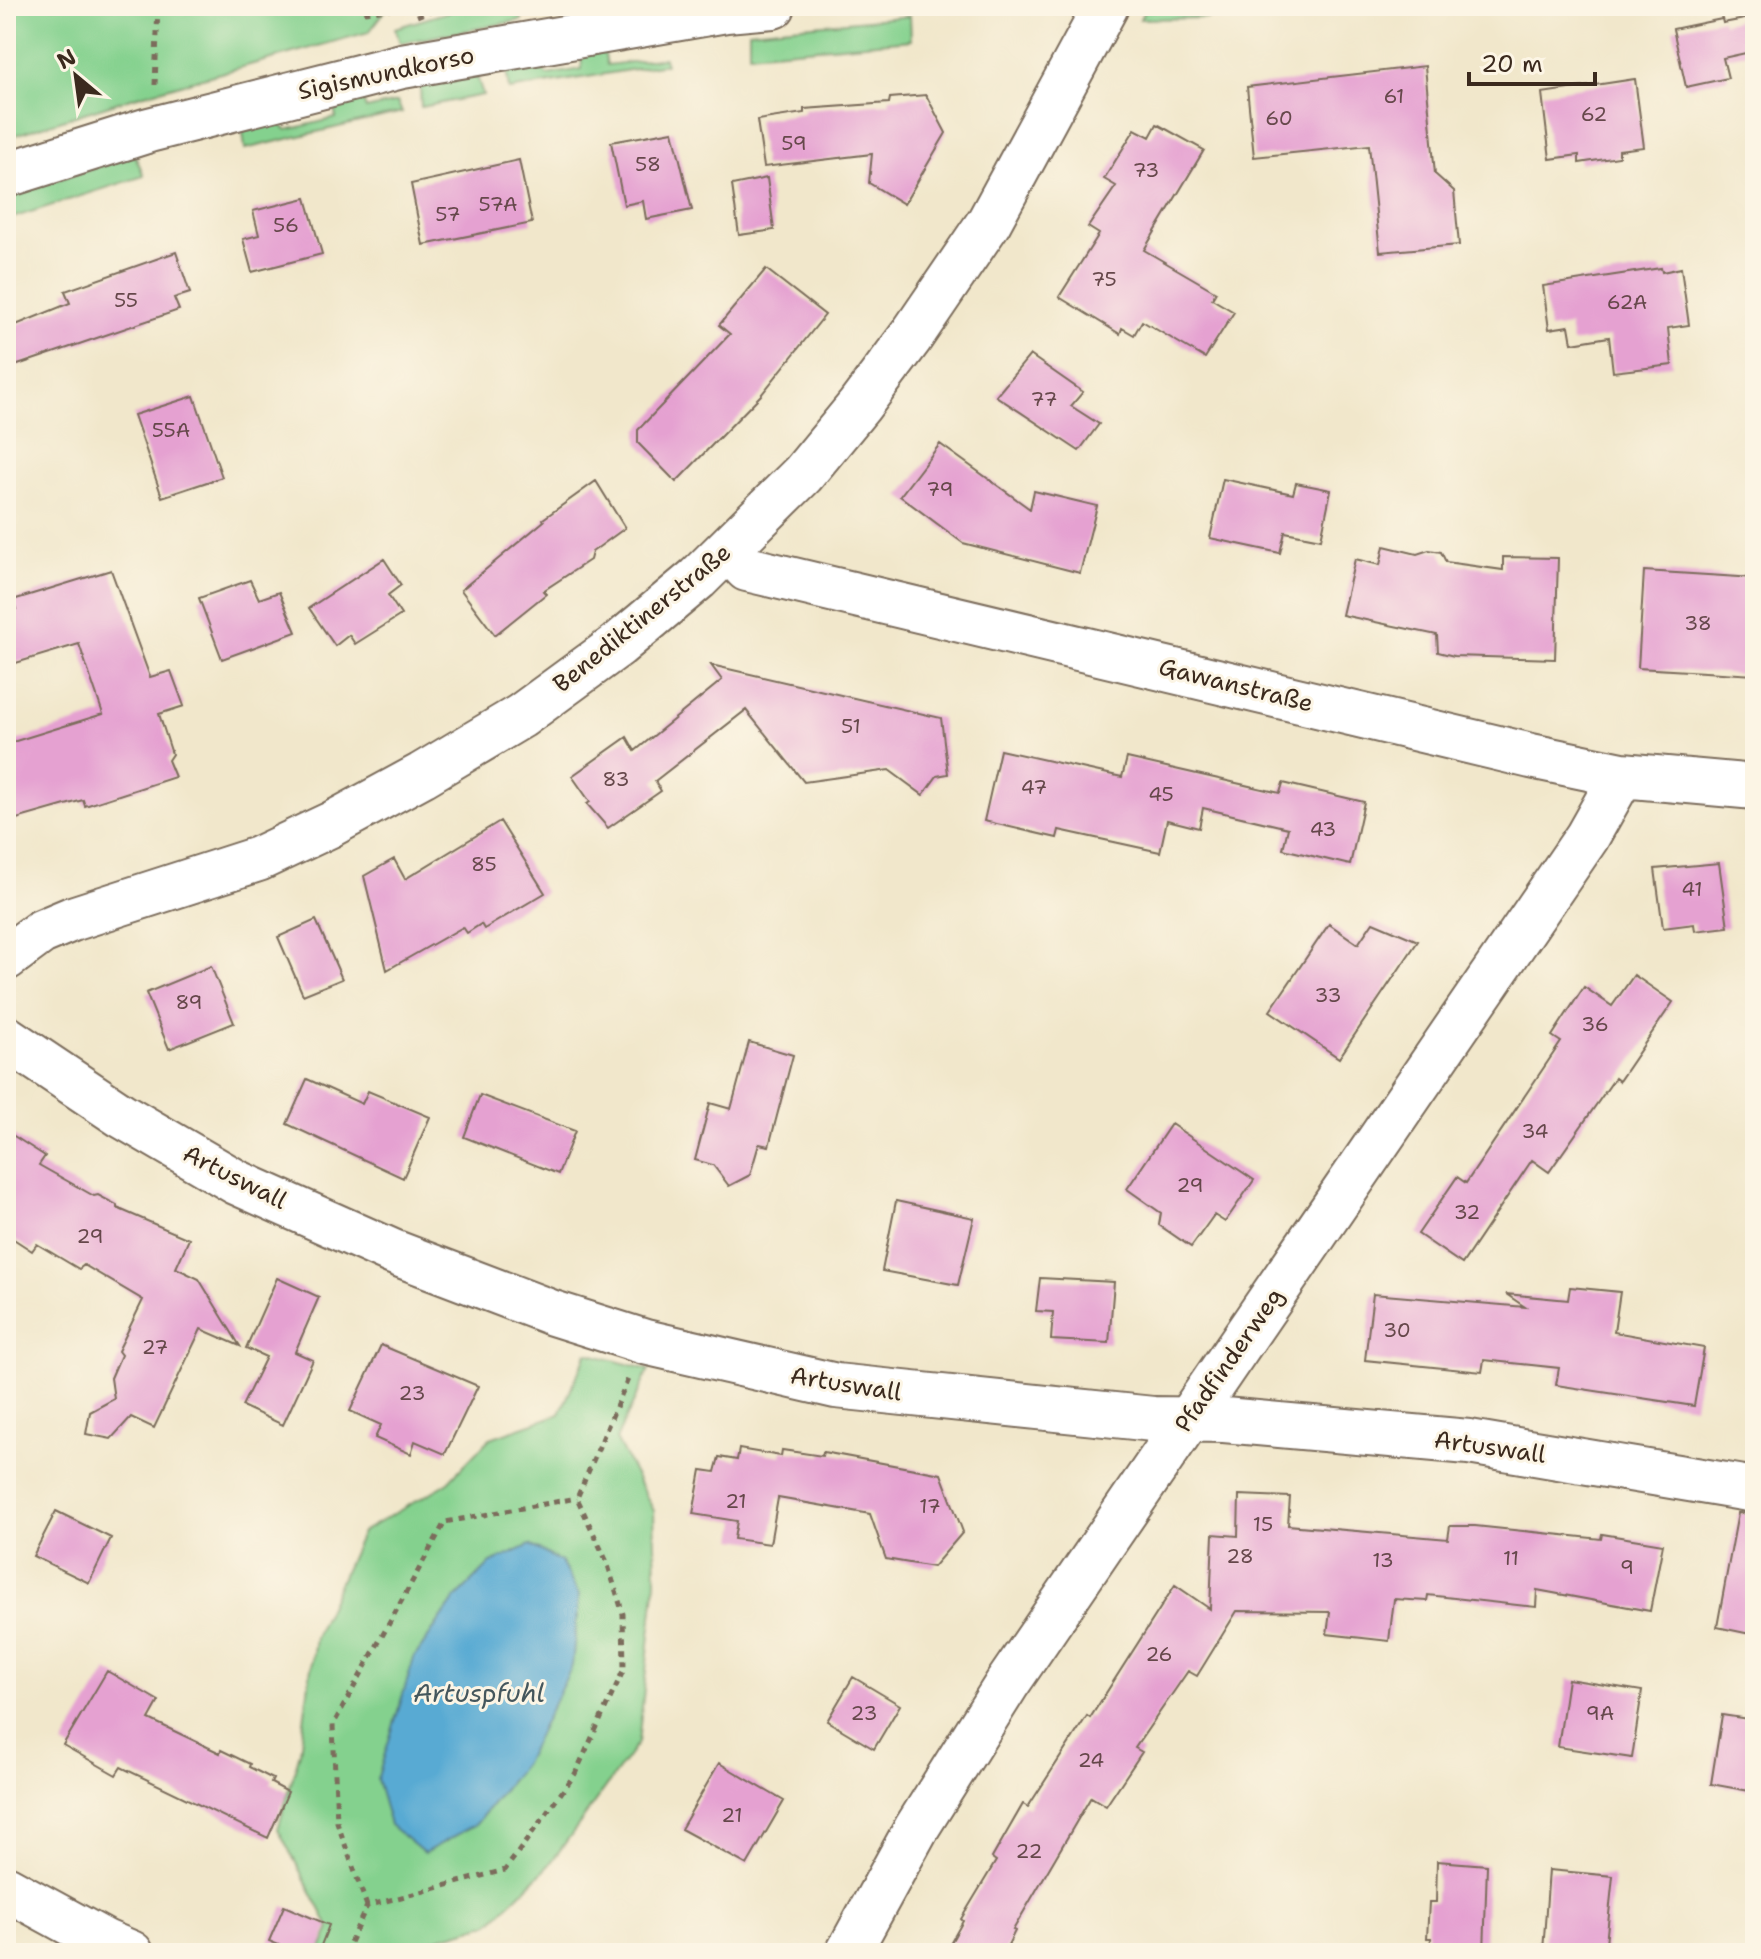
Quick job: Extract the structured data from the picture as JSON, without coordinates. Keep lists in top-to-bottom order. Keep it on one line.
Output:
{"streets":{"street":["Sigismundkorso","Benediktinerstraße","Gawanstraße","Artuswall","Pfadfinderweg"]},"crossings":[["Benediktinerstraße","Gawanstraße"],["Gawanstraße","Pfadfinderweg"],["Artuswall","Pfadfinderweg"]],"water":["Artuspfuhl"],"house_numbers":["61","62","60","59","58","73","57A","57","56","75","55","62A","77","55A","79","38","51","83","47","45","43","85","41","33","89","36","34","29","32","29","30","27","23","21","17","15","28","11","13","9","26","23","9A","24","21","22"],"scale_bar":"20 m","north":"top left"}
